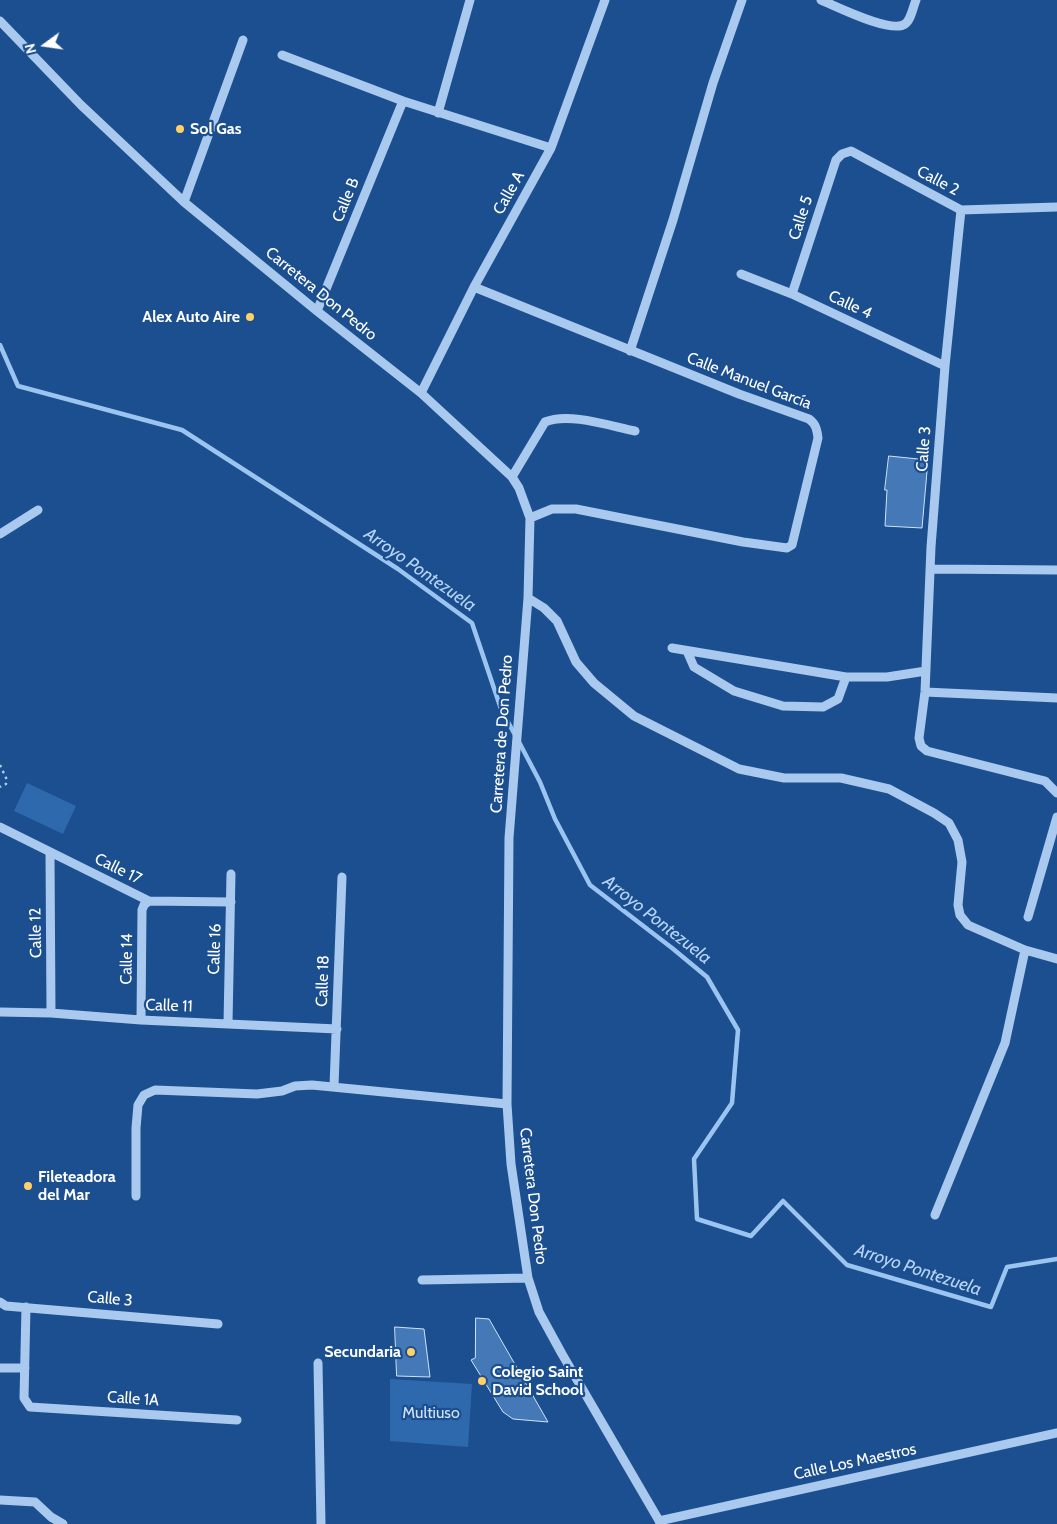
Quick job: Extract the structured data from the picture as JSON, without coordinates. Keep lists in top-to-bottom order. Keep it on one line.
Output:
{"streets":{"street":["Calle 2","Calle A","Calle B","Calle 5","Carretera Don Pedro","Calle 4","Calle Manuel García","Calle 3","Carretera de Don Pedro","Calle 17","Calle 12","Calle 16","Calle 14","Calle 18","Calle 11","Calle 1A","Calle Los Maestros"]},"crossings":[["Calle 2","Calle 5"],["Calle 2","Calle 3"],["Calle A","Carretera Don Pedro"],["Calle A","Calle Manuel García"],["Calle B","Carretera Don Pedro"],["Calle 5","Calle 4"],["Carretera Don Pedro","Calle Manuel García"],["Carretera Don Pedro","Carretera de Don Pedro"],["Carretera Don Pedro","Calle Los Maestros"],["Calle 4","Calle 3"],["Calle 17","Calle 12"],["Calle 17","Calle 16"],["Calle 17","Calle 14"],["Calle 12","Calle 11"],["Calle 16","Calle 11"],["Calle 14","Calle 11"],["Calle 18","Calle 11"]],"water":["Arroyo Pontezuela"],"parks":["Multiuso"],"places":["Sol Gas","Alex Auto Aire","Fileteadora del Mar","Secundaria","Colegio Saint David School"],"north":"left"}
